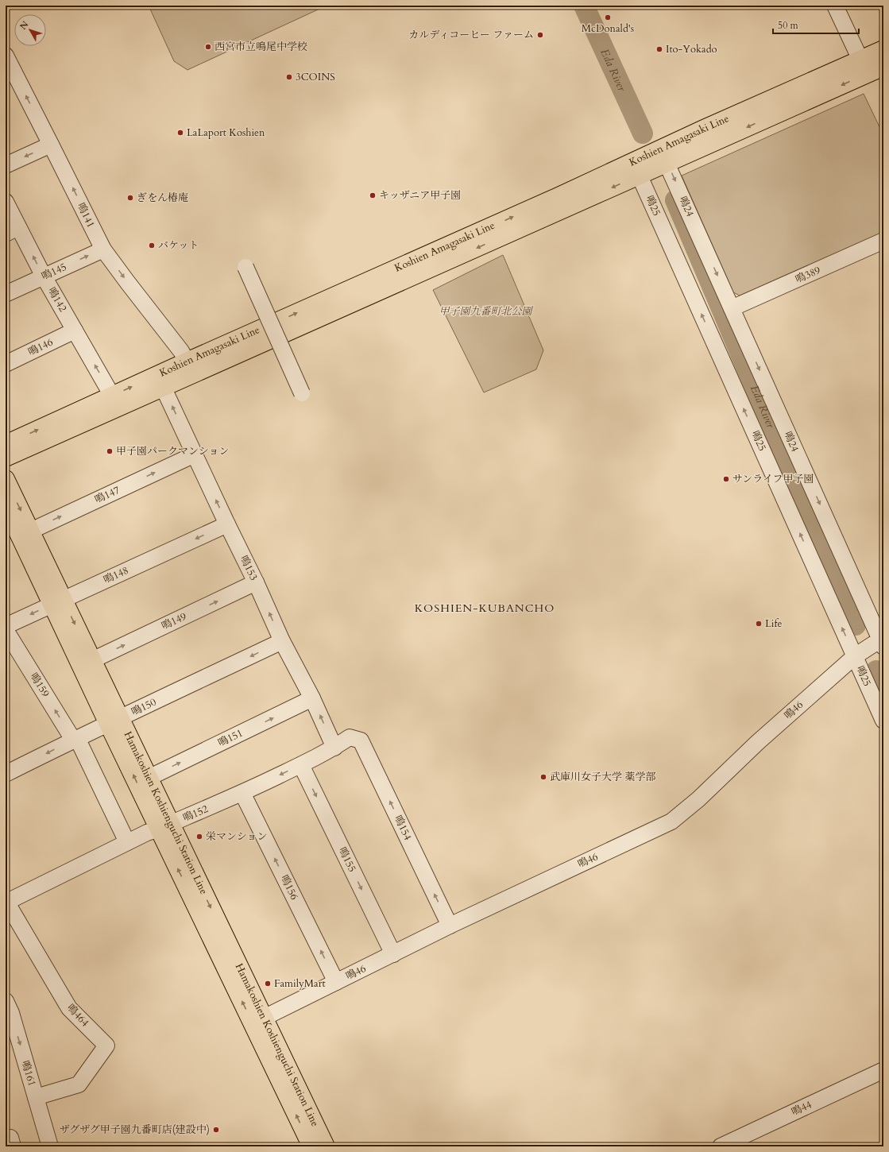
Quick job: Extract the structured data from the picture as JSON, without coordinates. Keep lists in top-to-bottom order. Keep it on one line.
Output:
{"streets":{"main road":["Koshien Amagasaki Line","Hamakoshien Koshienguchi Station Line"],"street":["鳴25","鳴24","鳴141","鳴145","鳴389","鳴142","鳴146","鳴147","鳴153","鳴148","鳴149","鳴159","鳴150","鳴46","鳴151","鳴152","鳴154","鳴155","鳴156","鳴464","鳴161","鳴44"]},"crossings":[["Koshien Amagasaki Line","鳴25"],["Koshien Amagasaki Line","鳴24"],["Koshien Amagasaki Line","鳴141"],["Koshien Amagasaki Line","鳴142"],["Koshien Amagasaki Line","鳴153"],["鳴25","鳴46"],["鳴24","鳴389"],["鳴24","鳴46"],["鳴141","鳴145"],["鳴145","鳴142"],["鳴142","鳴146"],["鳴147","鳴153"],["鳴147","Hamakoshien Koshienguchi Station Line"],["鳴153","鳴148"],["鳴153","鳴149"],["鳴153","鳴150"],["鳴153","鳴151"],["鳴153","鳴152"],["鳴148","Hamakoshien Koshienguchi Station Line"],["鳴149","Hamakoshien Koshienguchi Station Line"],["鳴159","鳴150"],["鳴159","鳴152"],["鳴150","Hamakoshien Koshienguchi Station Line"],["鳴46","Hamakoshien Koshienguchi Station Line"],["鳴46","鳴154"],["鳴46","鳴155"],["鳴46","鳴156"],["鳴151","Hamakoshien Koshienguchi Station Line"],["Hamakoshien Koshienguchi Station Line","鳴152"],["鳴152","鳴154"],["鳴152","鳴155"],["鳴152","鳴156"],["鳴152","鳴464"],["鳴464","鳴161"]],"one_way":["鳴25","鳴24","鳴142","鳴147","鳴153","鳴148","鳴149","鳴159","鳴150","鳴151","鳴154","鳴155","鳴156","鳴161"],"districts":["KOSHIEN-KUBANCHO"],"water":["Eda River"],"parks":["甲子園九番町北公園"],"places":["McDonald's","カルディコーヒー ファーム","西宮市立鳴尾中学校","Ito-Yokado","3COINS","LaLaport Koshien","キッザニア甲子園","ぎをん椿庵","バケット","甲子園パークマンション","サンライフ甲子園","Life","武庫川女子大学 薬学部","栄マンション","FamilyMart","ザグザグ甲子園九番町店(建設中)"],"scale_bar":"50 m","north":"top left"}
